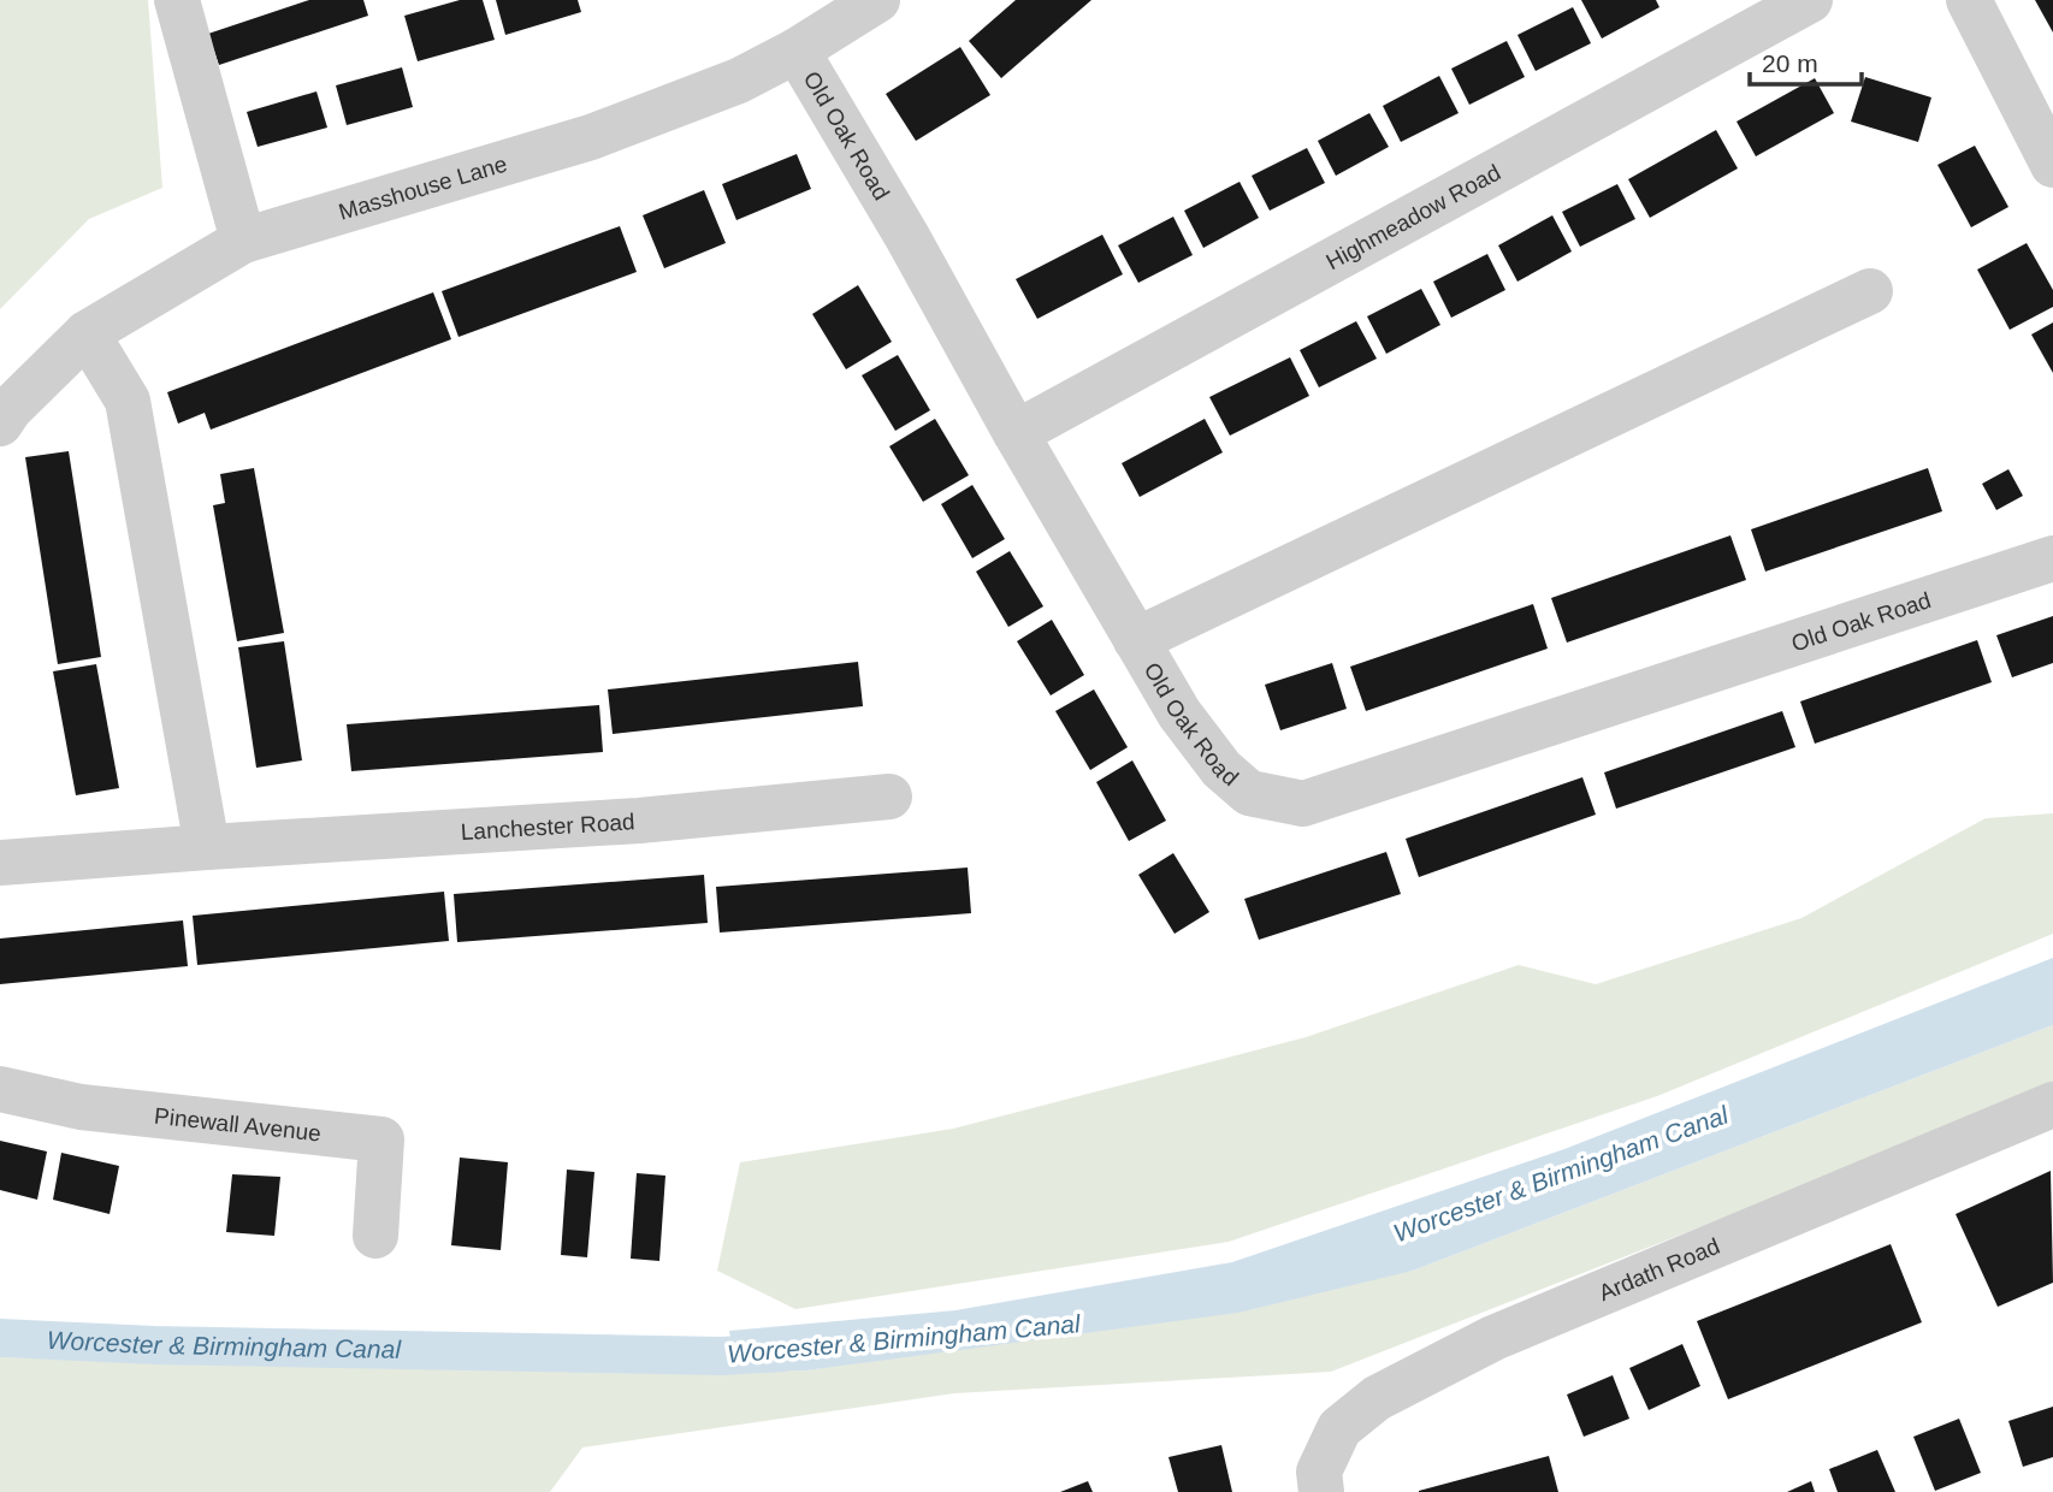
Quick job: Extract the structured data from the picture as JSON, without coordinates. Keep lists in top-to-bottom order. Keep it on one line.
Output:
{"streets":{"street":["Old Oak Road","Masshouse Lane","Highmeadow Road","Lanchester Road","Pinewall Avenue","Ardath Road"]},"crossings":[["Old Oak Road","Masshouse Lane"],["Old Oak Road","Highmeadow Road"]],"water":["Worcester & Birmingham Canal"],"scale_bar":"20 m"}
